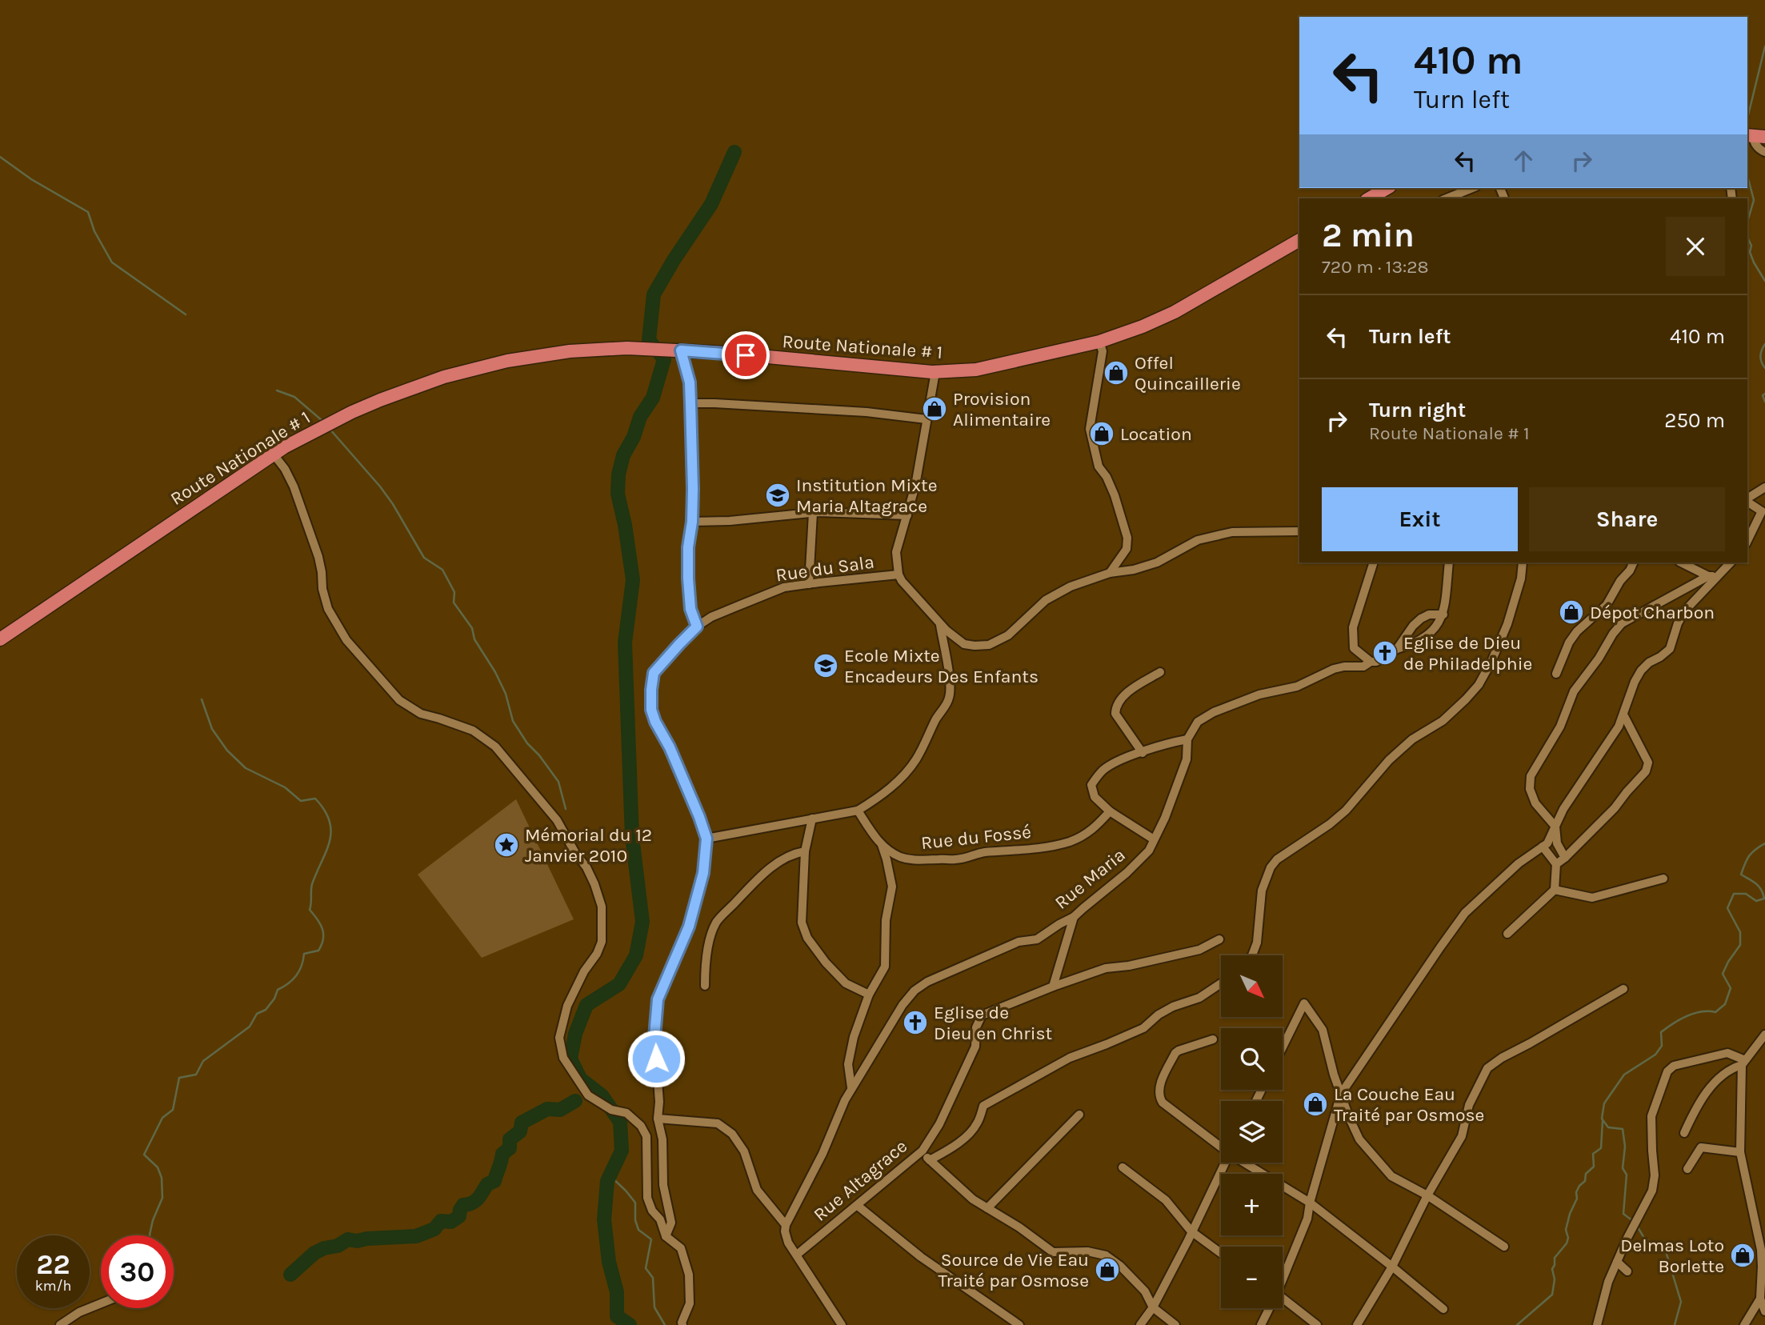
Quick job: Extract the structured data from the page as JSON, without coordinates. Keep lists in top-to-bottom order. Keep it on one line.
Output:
{"streets":{"main road":["Route Nationale # 1"],"street":["Rue du Sala","Rue du Fossé","Rue Maria","Rue Altagrace"]},"places":{"shop":["Offel Quincaillerie","Provision Alimentaire","Location","Dépot Charbon","La Couche Eau Traité par Osmose","Delmas Loto Borlette","Source de Vie Eau Traité par Osmose"],"school or university":["Institution Mixte Maria Altagrace","Ecole Mixte Encadeurs Des Enfants"],"church":["Eglise de Dieu de Philadelphie","Eglise de Dieu en Christ"],"place":["Mémorial du 12 Janvier 2010"]},"north":"bottom right","page":{"turn":["410 m","Turn left"],"heading":["2 min","720 m · 13:28"],"list":[{"name":"Turn left","value":"410 m"},{"name":"Turn right","note":"Route Nationale # 1","value":"250 m"}],"buttons":["Exit","Share"],"map_buttons":["+","−"],"speed":"22 km/h","limit":"30"}}
